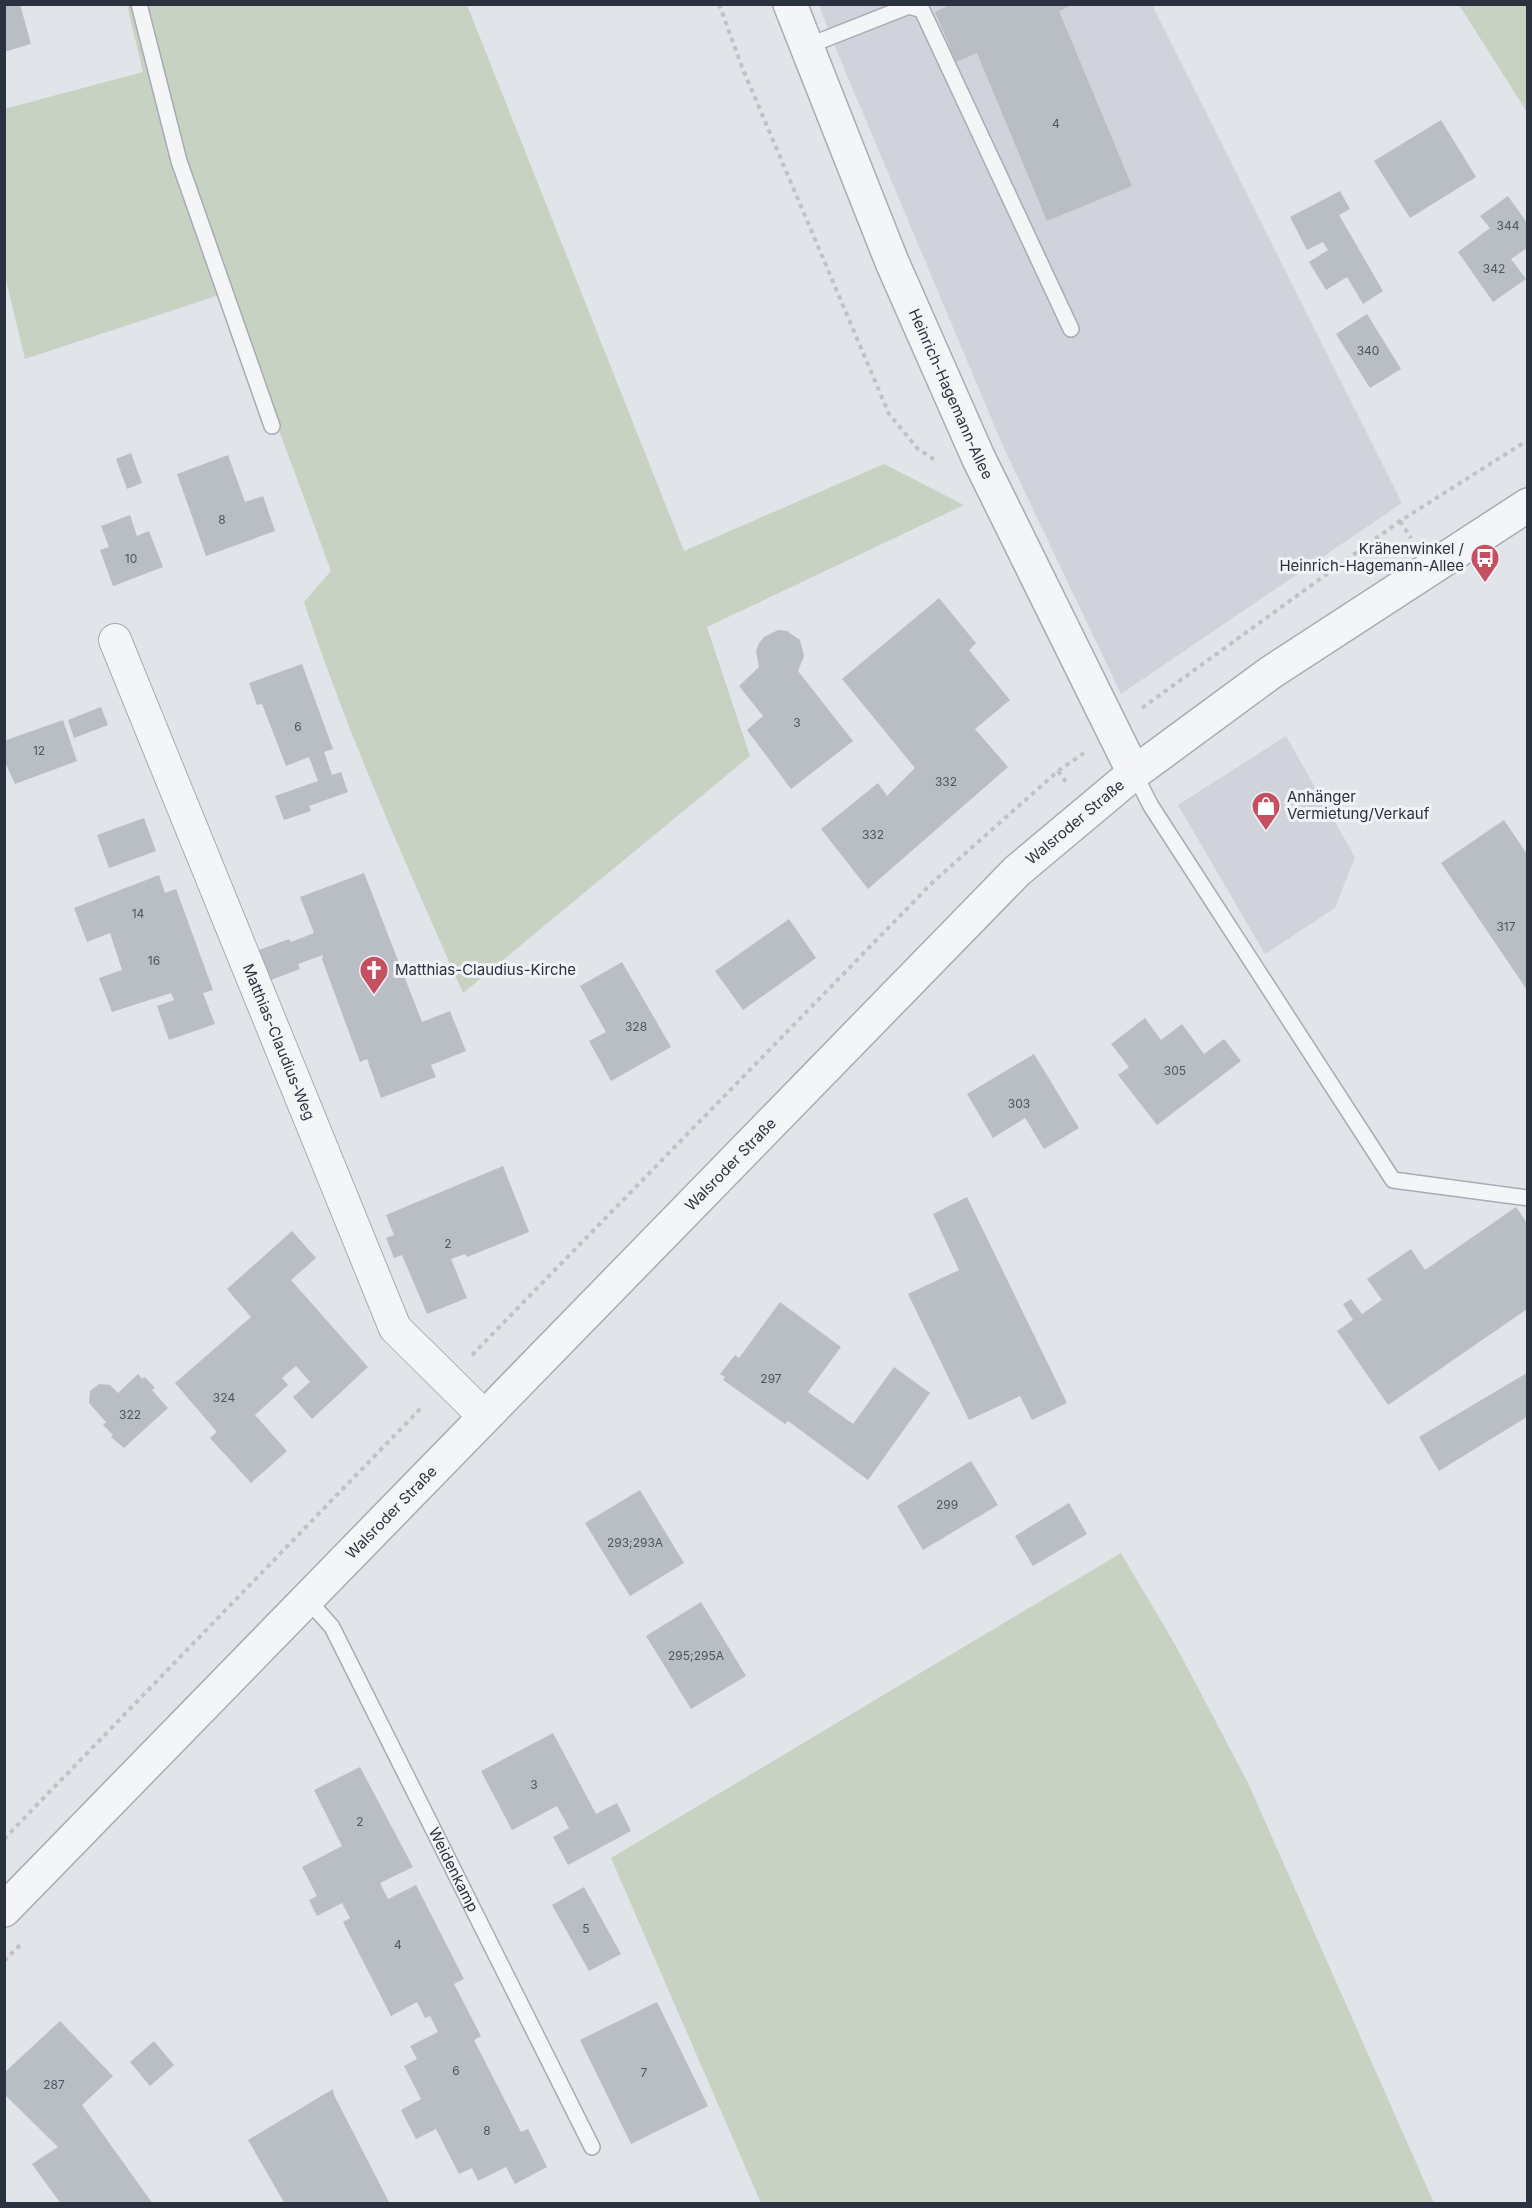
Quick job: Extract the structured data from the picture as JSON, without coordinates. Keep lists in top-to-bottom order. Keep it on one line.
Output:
{"streets":{"street":["Heinrich-Hagemann-Allee","Walsroder Straße","Matthias-Claudius-Weg"],"lane":["Weidenkamp"]},"crossings":[["Heinrich-Hagemann-Allee","Walsroder Straße"],["Walsroder Straße","Matthias-Claudius-Weg"],["Walsroder Straße","Weidenkamp"]],"places":{"bus stop":["Krähenwinkel / Heinrich-Hagemann-Allee"],"shop":["Anhänger Vermietung/Verkauf"],"church":["Matthias-Claudius-Kirche"]},"house_numbers":["4","344","342","340","8","10","3","6","12","332","332","14","317","16","328","305","303","2","297","324","322","299","293;293A","295;295A","3","2","5","4","6","7","287","8"]}
